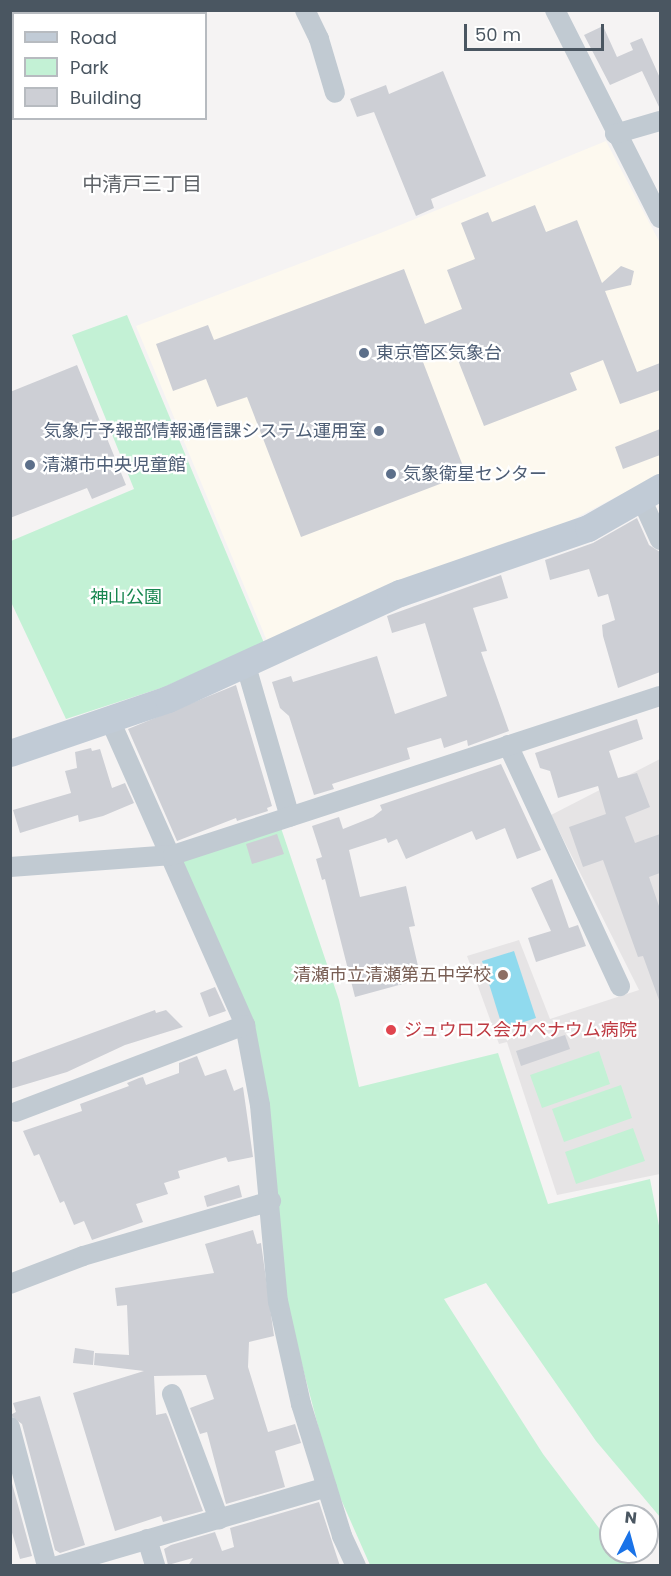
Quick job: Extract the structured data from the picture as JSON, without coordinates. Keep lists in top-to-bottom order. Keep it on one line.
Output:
{"districts":["中清戸三丁目"],"parks":["神山公園"],"places":["東京管区気象台","気象庁予報部情報通信課システム運用室","清瀬市中央児童館","気象衛星センター","清瀬市立清瀬第五中学校","ジュウロス会カペナウム病院"],"legend":["Road","Park","Building"],"scale_bar":"50 m","north":"top"}
